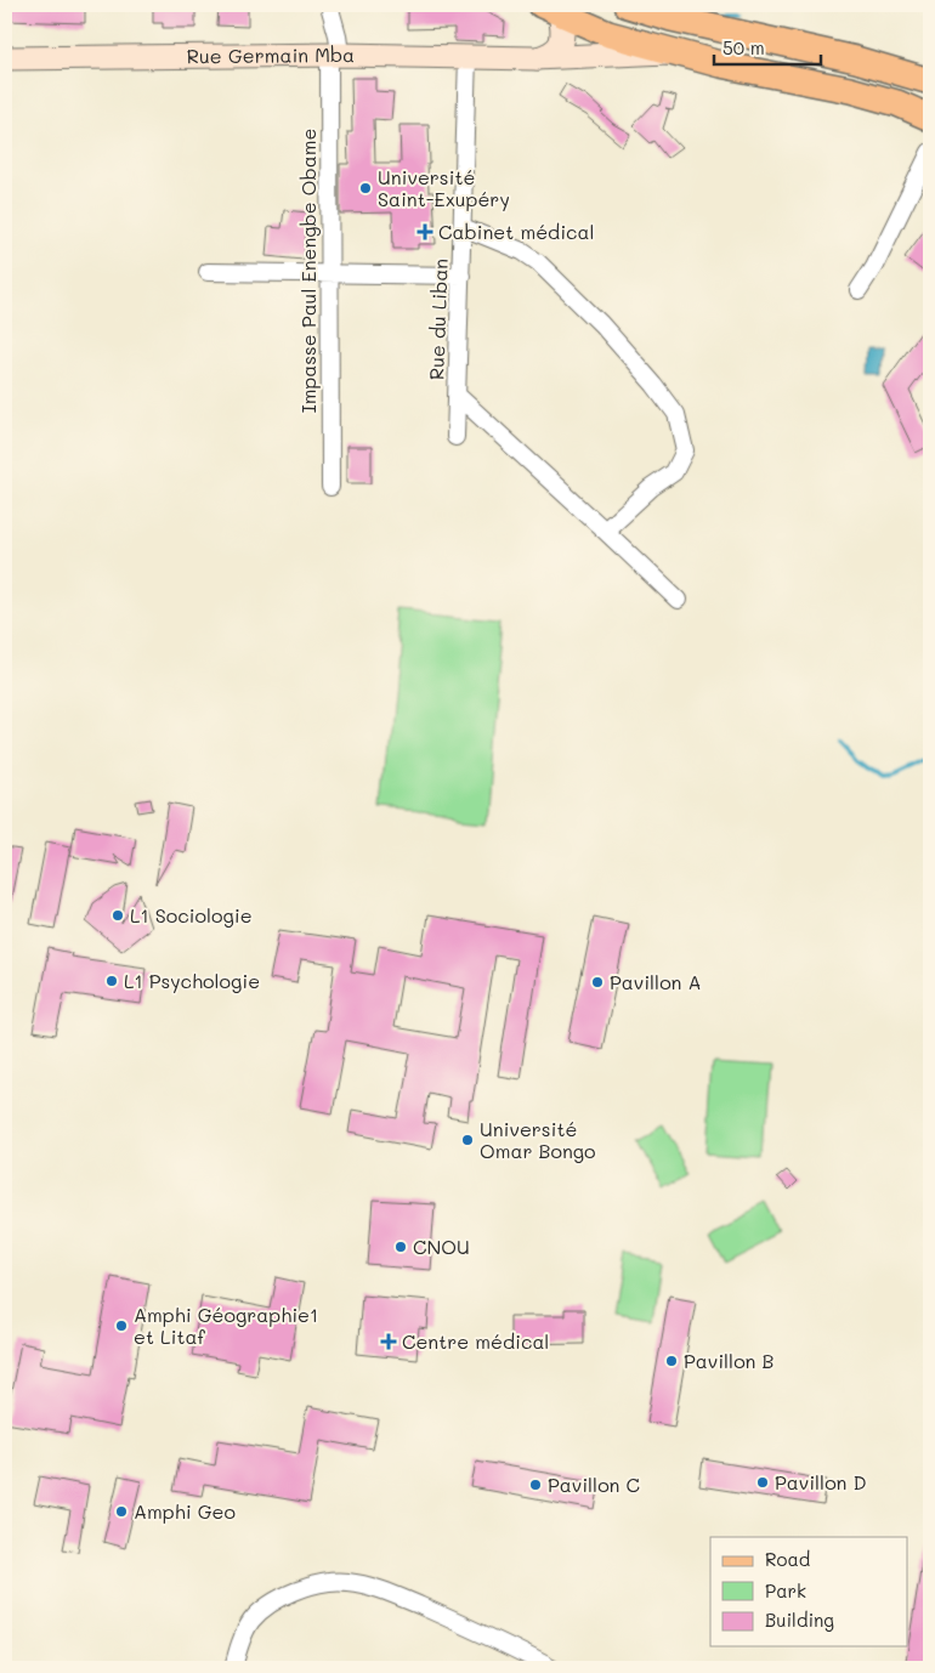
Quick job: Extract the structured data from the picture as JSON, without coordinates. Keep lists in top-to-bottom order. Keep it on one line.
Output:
{"streets":{"street":["Rue Germain Mba","Impasse Paul Enengbe Obame","Rue du Liban"]},"crossings":[["Rue Germain Mba","Impasse Paul Enengbe Obame"],["Rue Germain Mba","Rue du Liban"]],"places":{"other":["Université Saint-Exupéry","L1 Sociologie","L1 Psychologie","Pavillon A","Université Omar Bongo","CNOU","Amphi Géographie1 et Litaf","Pavillon B","Pavillon D","Pavillon C","Amphi Geo"],"health":["Cabinet médical","Centre médical"]},"legend":["Road","Park","Building"],"scale_bar":"50 m"}
